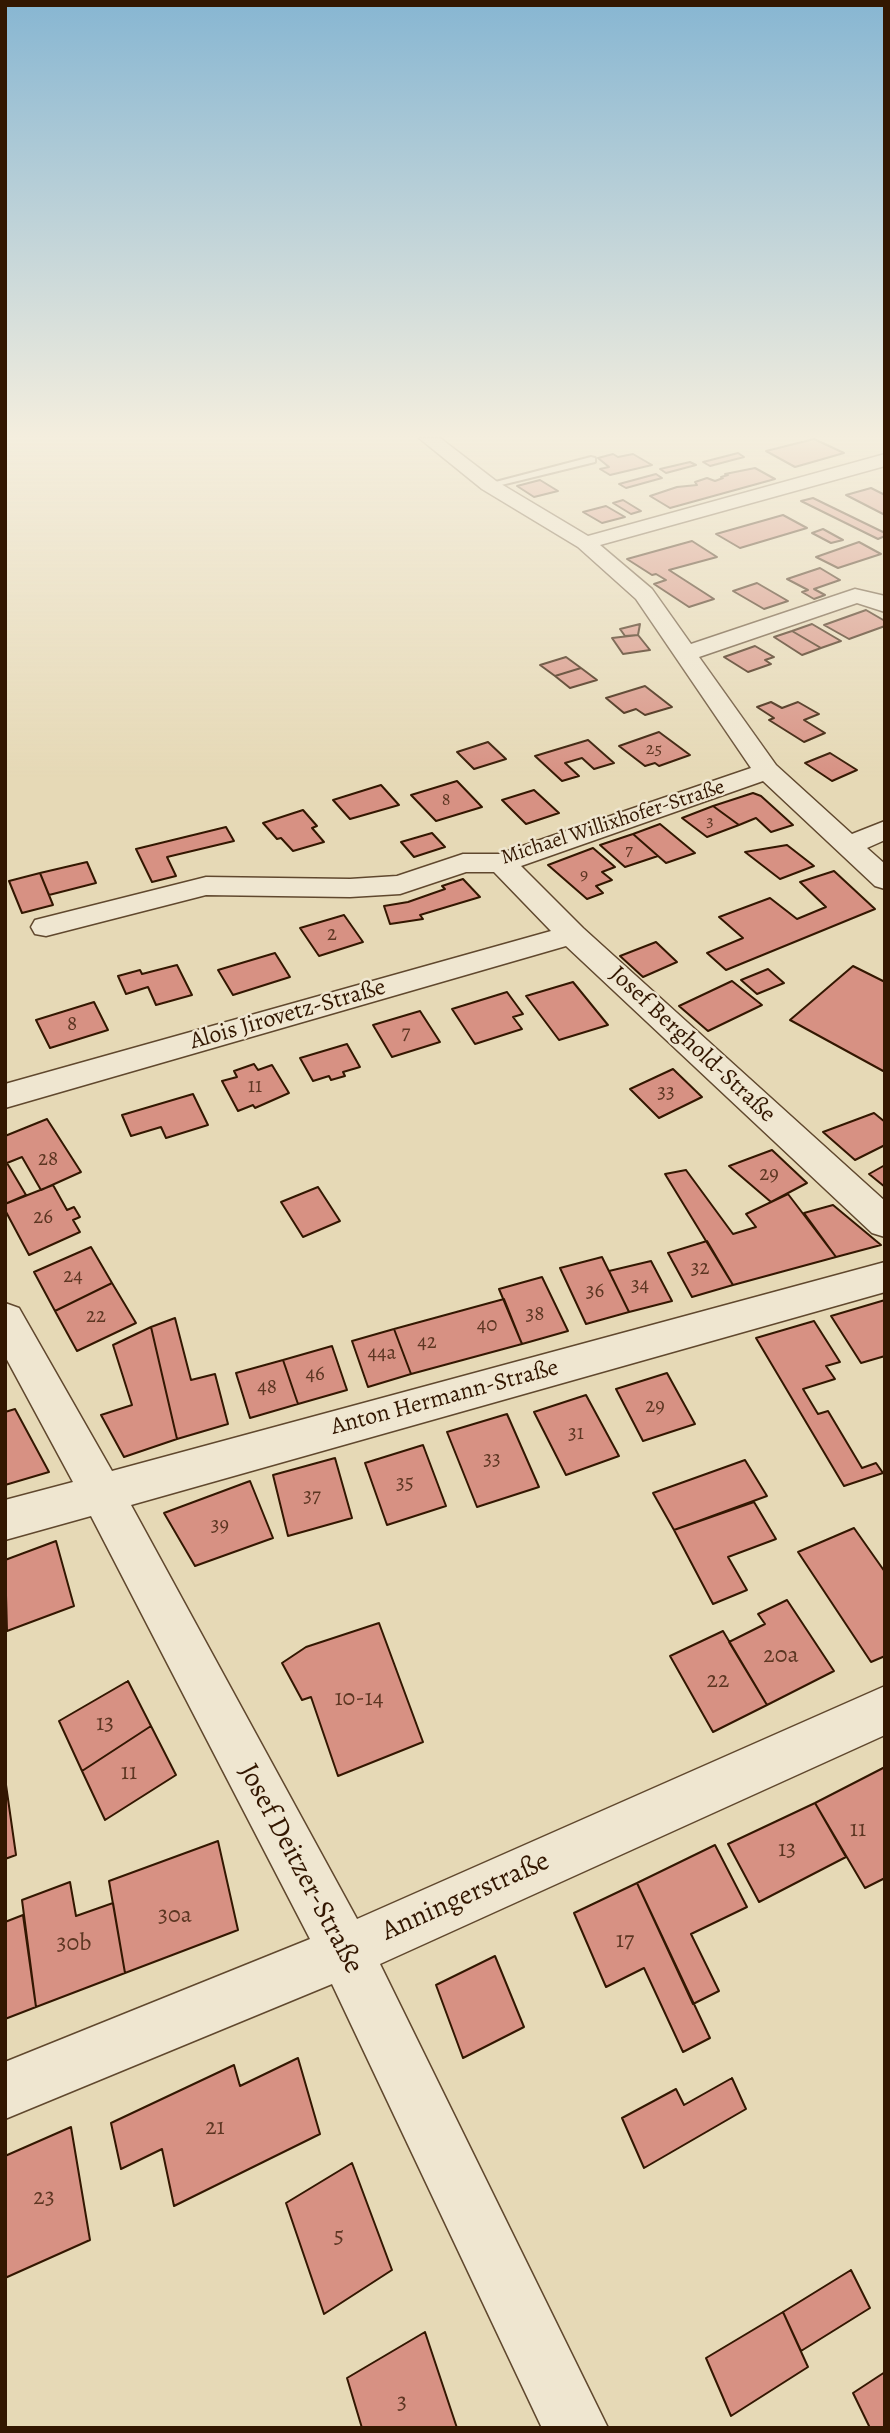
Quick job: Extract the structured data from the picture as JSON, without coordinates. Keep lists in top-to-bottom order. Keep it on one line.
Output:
{"streets":{"street":["Michael Willixhofer-Straße","Alois Jirovetz-Straße","Josef Berghold-Straße","Anton Hermann-Straße","Josef Deitzer-Straße","Anningerstraße"]},"crossings":[["Michael Willixhofer-Straße","Josef Berghold-Straße"],["Alois Jirovetz-Straße","Josef Berghold-Straße"],["Anton Hermann-Straße","Josef Deitzer-Straße"],["Josef Deitzer-Straße","Anningerstraße"]],"house_numbers":["25","8","3","7","9","2","8","7","11","33","28","29","26","32","24","34","36","38","22","40","42","44a","46","48","29","31","33","35","37","39","20a","22","10-14","13","11","11","13","30a","17","30b","21","23","5","3"]}
